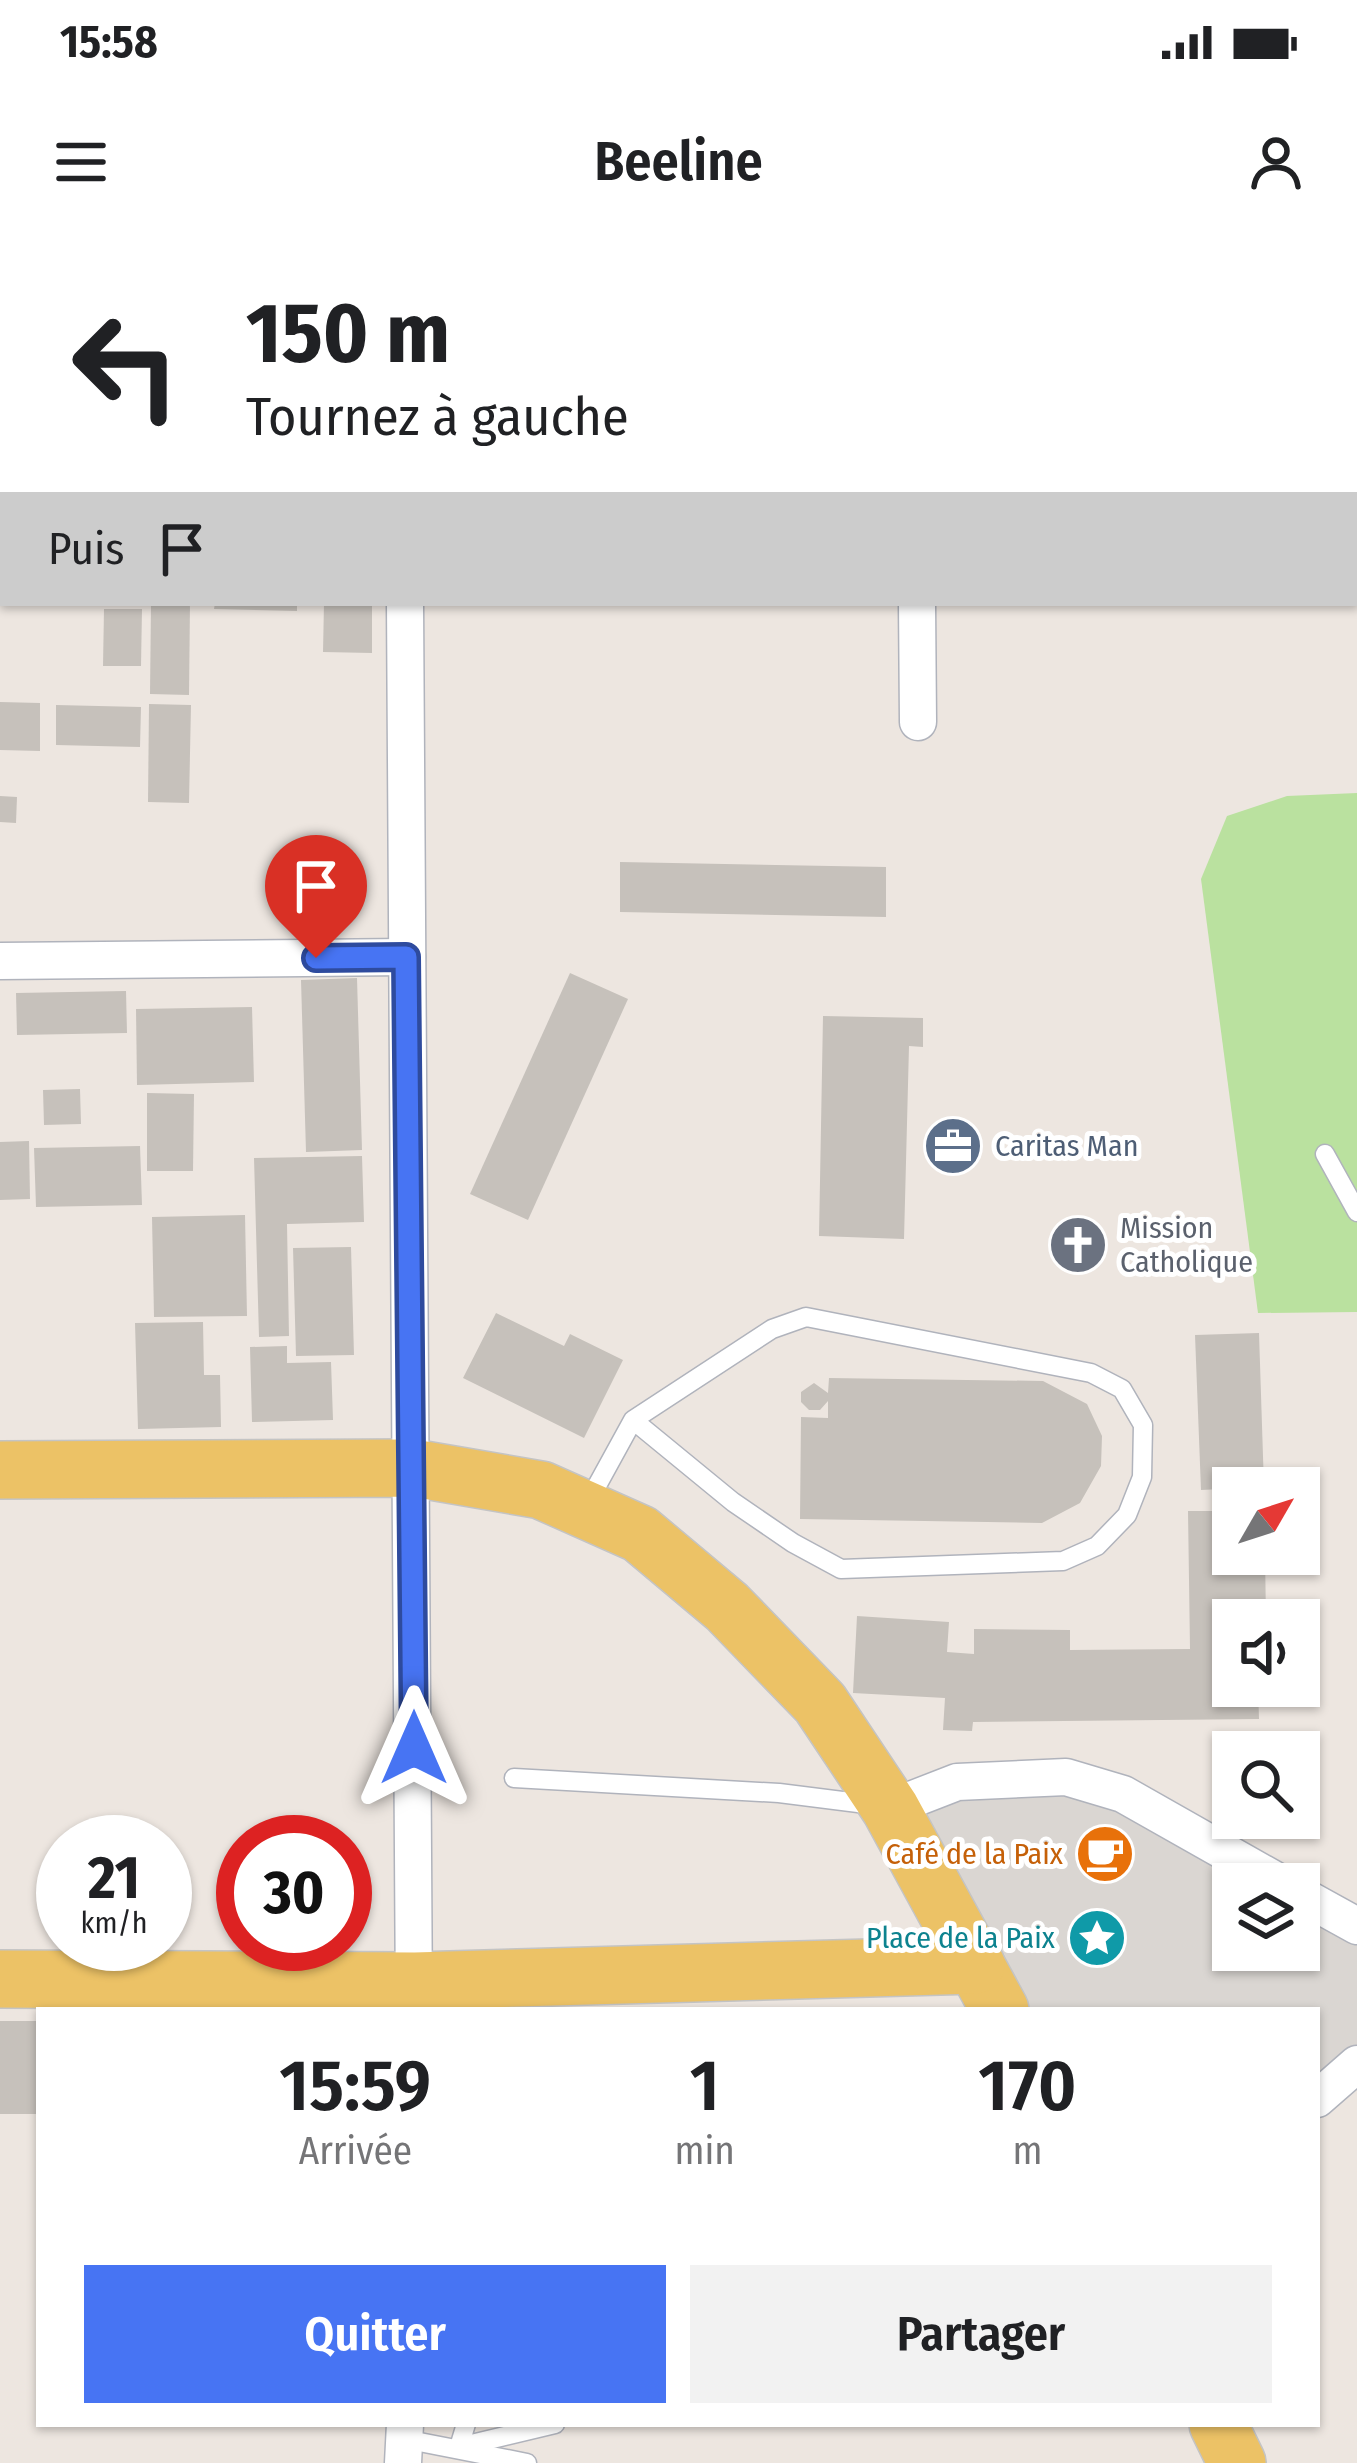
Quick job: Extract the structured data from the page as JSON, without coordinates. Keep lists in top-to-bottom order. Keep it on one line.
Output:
{"places":{"office":["Caritas Man"],"church":["Mission Catholique"],"cafe":["Café de la Paix"],"place":["Place de la Paix"]},"north":"top right","page":{"status":"15:58","header":"Beeline","turn":["150 m","Tournez à gauche"],"then":"Puis","speed":"21 km/h","limit":"30","eta":["15:59","Arrivée","1","min","170","m"],"buttons":["Quitter","Partager"]}}
